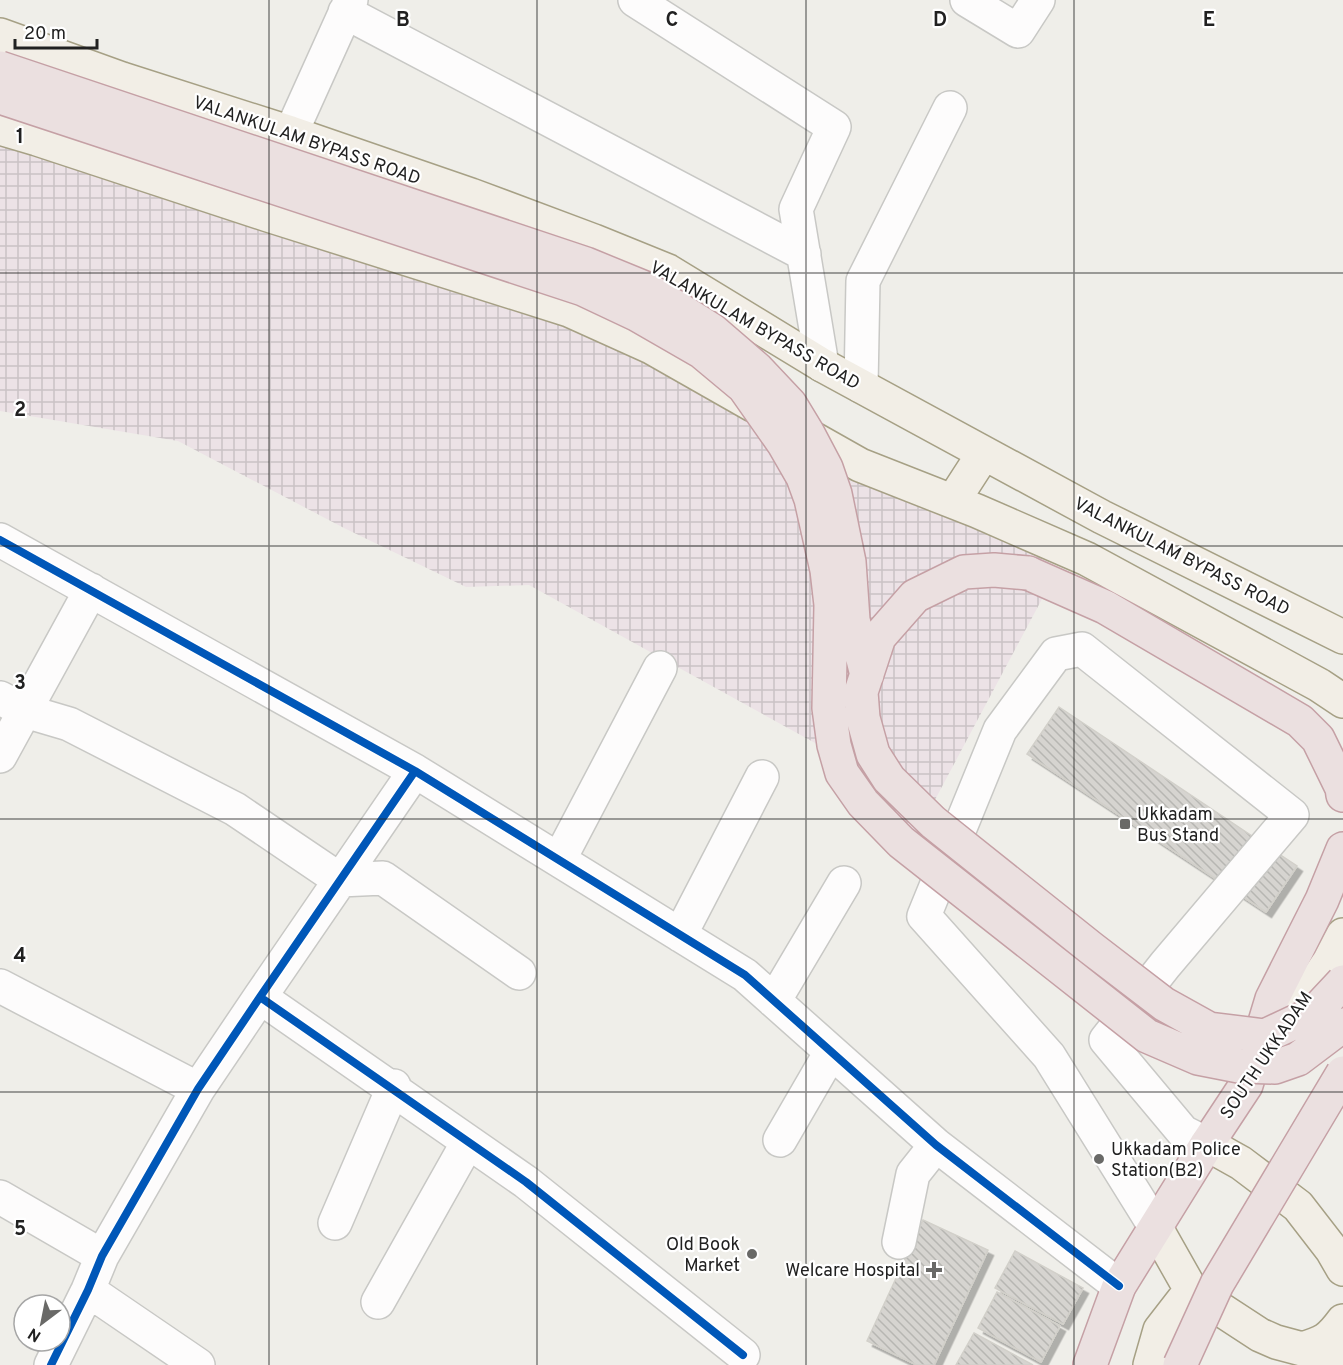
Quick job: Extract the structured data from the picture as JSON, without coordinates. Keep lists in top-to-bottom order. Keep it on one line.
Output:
{"streets":{"highway":["SOUTH UKKADAM"],"main road":["VALANKULAM BYPASS ROAD"]},"places":{"transit":["Ukkadam Bus Stand"],"other":["Ukkadam Police Station(B2)","Old Book Market"],"health":["Welcare Hospital"]},"scale_bar":"20 m","north":"bottom left","grid":{"columns":["B","C","D","E"],"rows":["1","2","3","4","5"]}}
